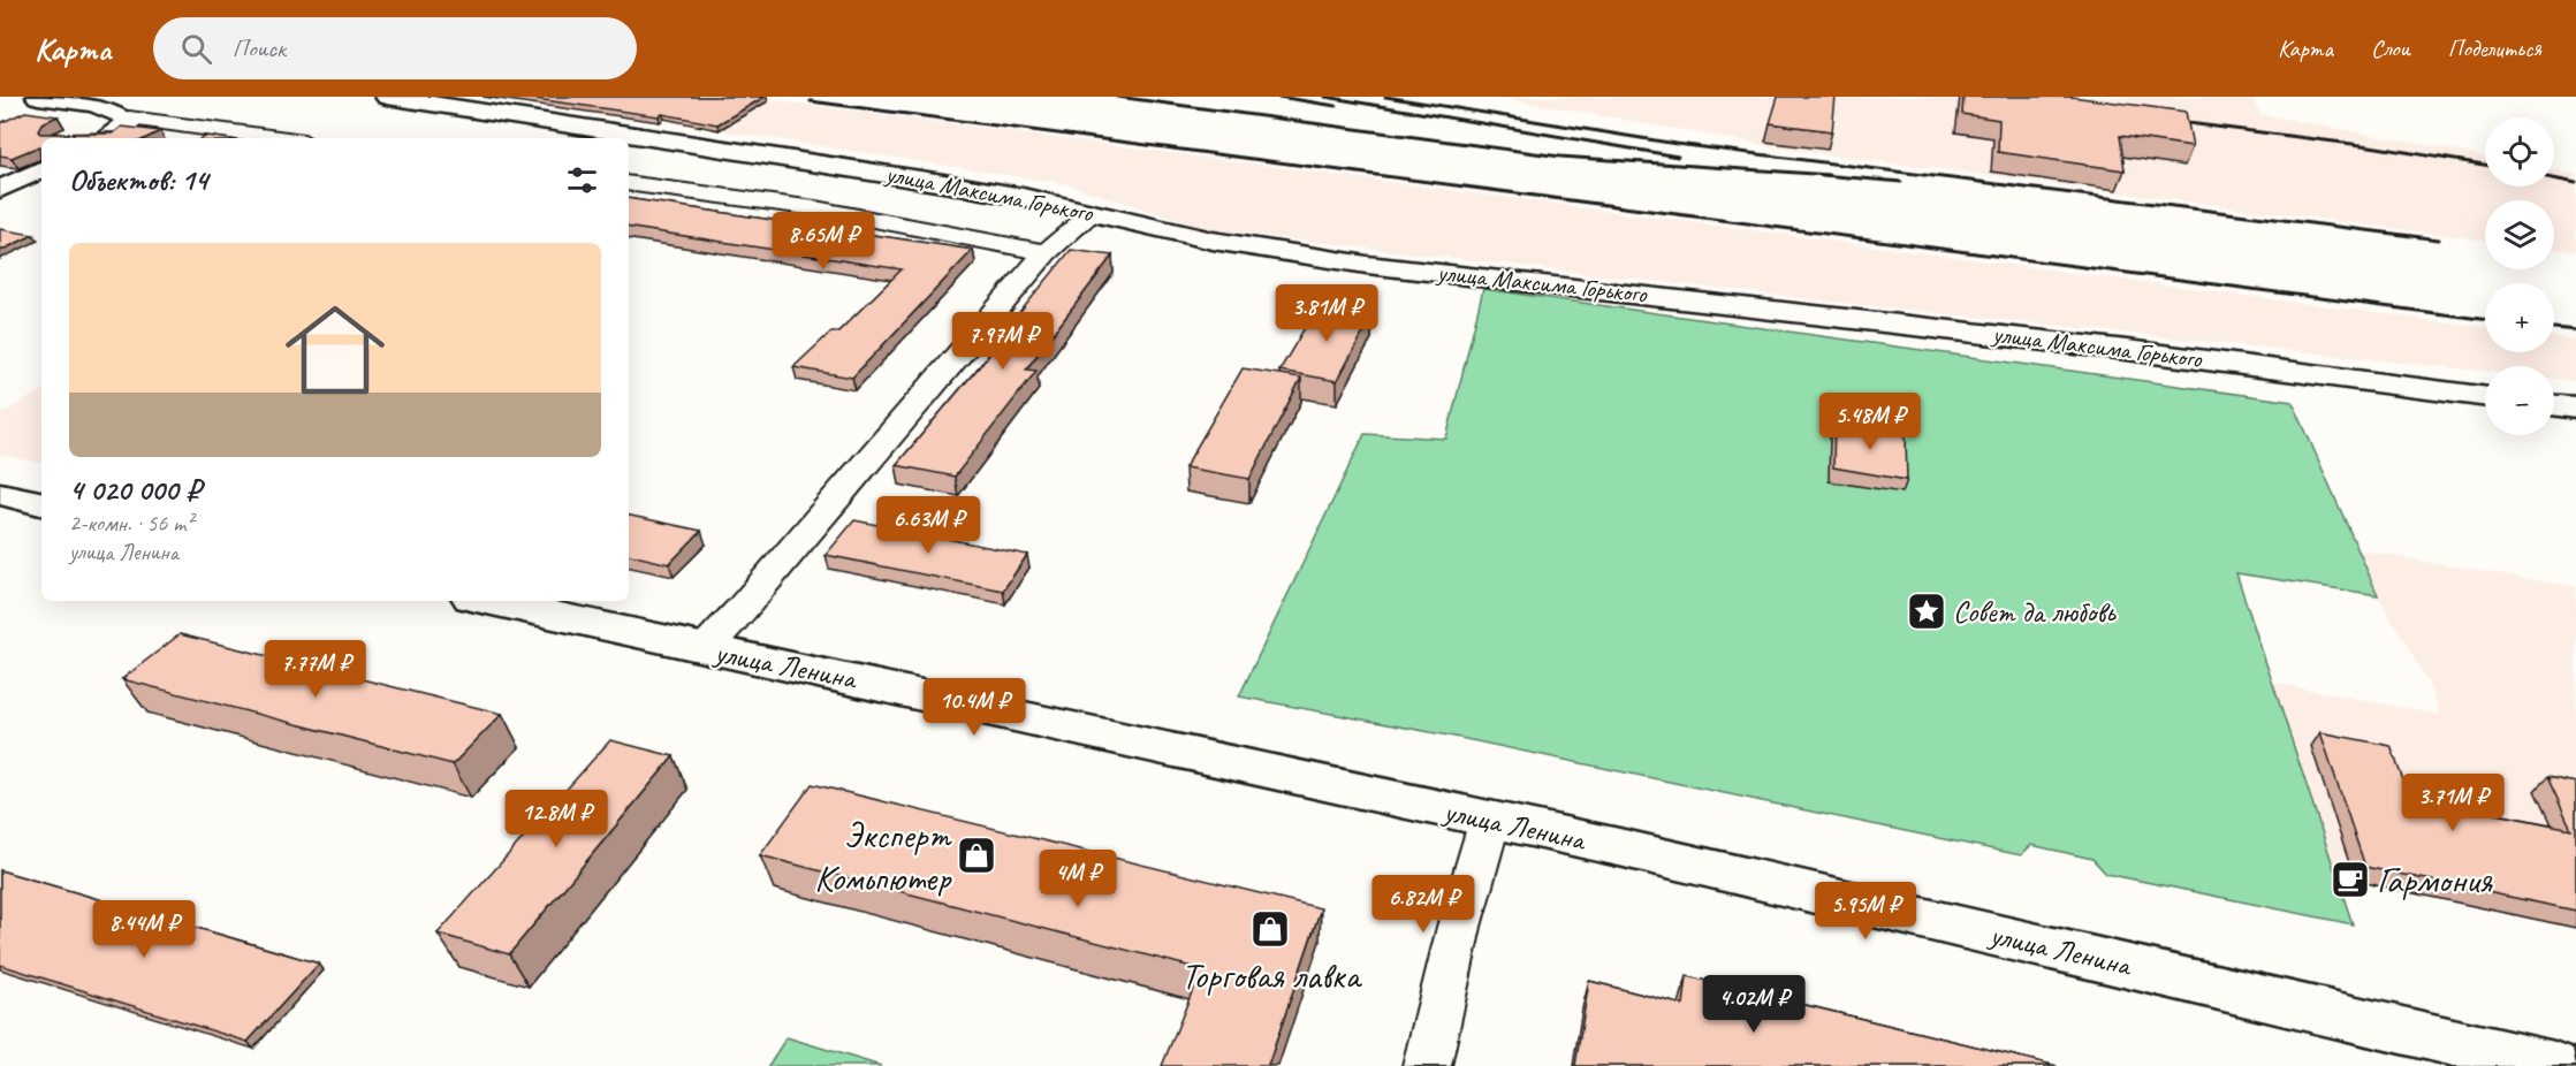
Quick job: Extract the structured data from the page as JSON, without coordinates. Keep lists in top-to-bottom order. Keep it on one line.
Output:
{"streets":{"street":["улица Максима Горького","улица Ленина"]},"places":{"place":["Совет да любовь"],"shop":["Эксперт Комьпютер","Торговая лавка"],"cafe":["Гармония"]},"page":{"header":"Карта","search":"Поиск","nav":["Карта","Слои","Поделиться"],"map_buttons":["+","−"],"heading":"Объектов: 14","price":["8.65M ₽","3.81M ₽","7.97M ₽","5.48M ₽","6.63M ₽","7.77M ₽","10.4M ₽","3.71M ₽","12.8M ₽","4M ₽","6.82M ₽","5.95M ₽","8.44M ₽","4.02M ₽"],"list":[{"name":"4 020 000 ₽","note":"2-комн. · 56 m² · улица Ленина"}]}}
